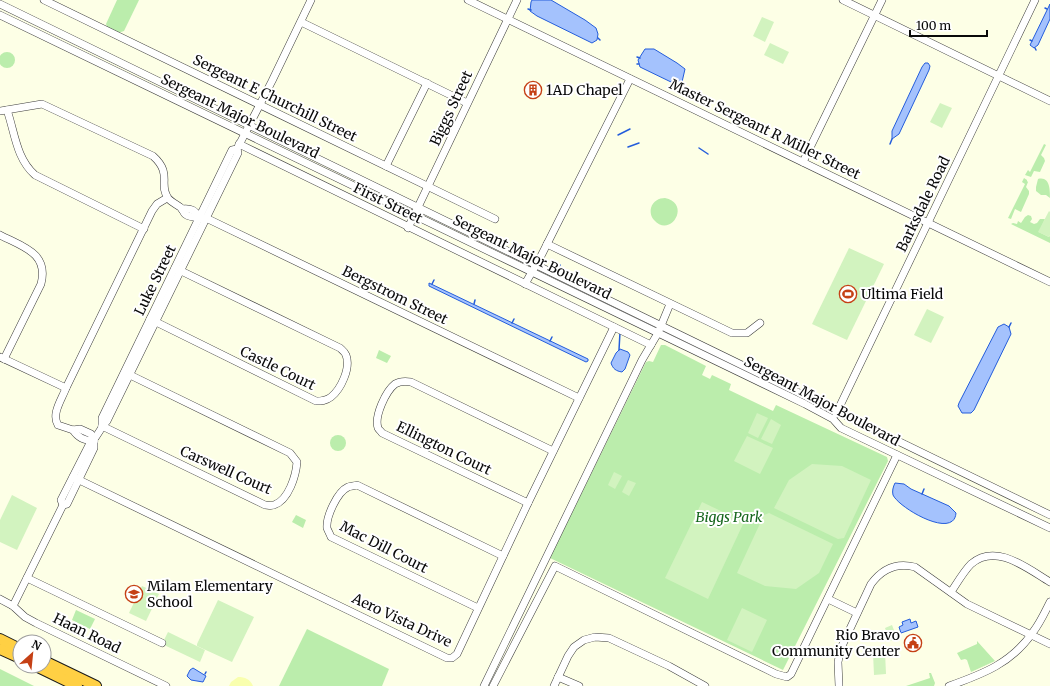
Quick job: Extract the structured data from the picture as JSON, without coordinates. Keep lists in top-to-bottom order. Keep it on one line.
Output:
{"streets":{"street":["Sergeant E Churchill Street","Biggs Street","Sergeant Major Boulevard","Master Sergeant R Miller Street","First Street","Barksdale Road","Luke Street","Bergstrom Street","Castle Court","Ellington Court","Carswell Court","Mac Dill Court","Aero Vista Drive","Haan Road"]},"crossings":[["Sergeant E Churchill Street","Biggs Street"],["Sergeant E Churchill Street","Luke Street"],["Biggs Street","Sergeant Major Boulevard"],["Biggs Street","Master Sergeant R Miller Street"],["Biggs Street","First Street"],["Sergeant Major Boulevard","Barksdale Road"],["Sergeant Major Boulevard","Luke Street"],["Master Sergeant R Miller Street","Barksdale Road"],["First Street","Luke Street"],["First Street","Aero Vista Drive"],["Luke Street","Bergstrom Street"],["Luke Street","Castle Court"],["Luke Street","Carswell Court"],["Luke Street","Aero Vista Drive"],["Luke Street","Haan Road"],["Bergstrom Street","Aero Vista Drive"],["Ellington Court","Aero Vista Drive"],["Mac Dill Court","Aero Vista Drive"]],"parks":["Biggs Park"],"places":{"building":["1AD Chapel"],"sports":["Ultima Field"],"school or university":["Milam Elementary School"],"public building":["Rio Bravo Community Center"]},"scale_bar":"100 m","north":"top right"}
